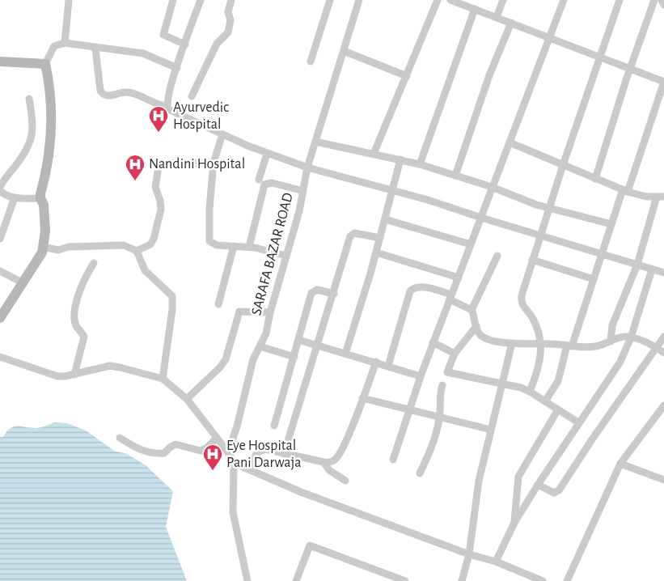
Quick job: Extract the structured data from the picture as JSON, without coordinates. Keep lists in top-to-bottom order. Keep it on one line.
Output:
{"streets":{"street":["SARAFA BAZAR ROAD"]},"places":{"hospital":["Ayurvedic Hospital","Nandini Hospital","Eye Hospital Pani Darwaja"]}}
